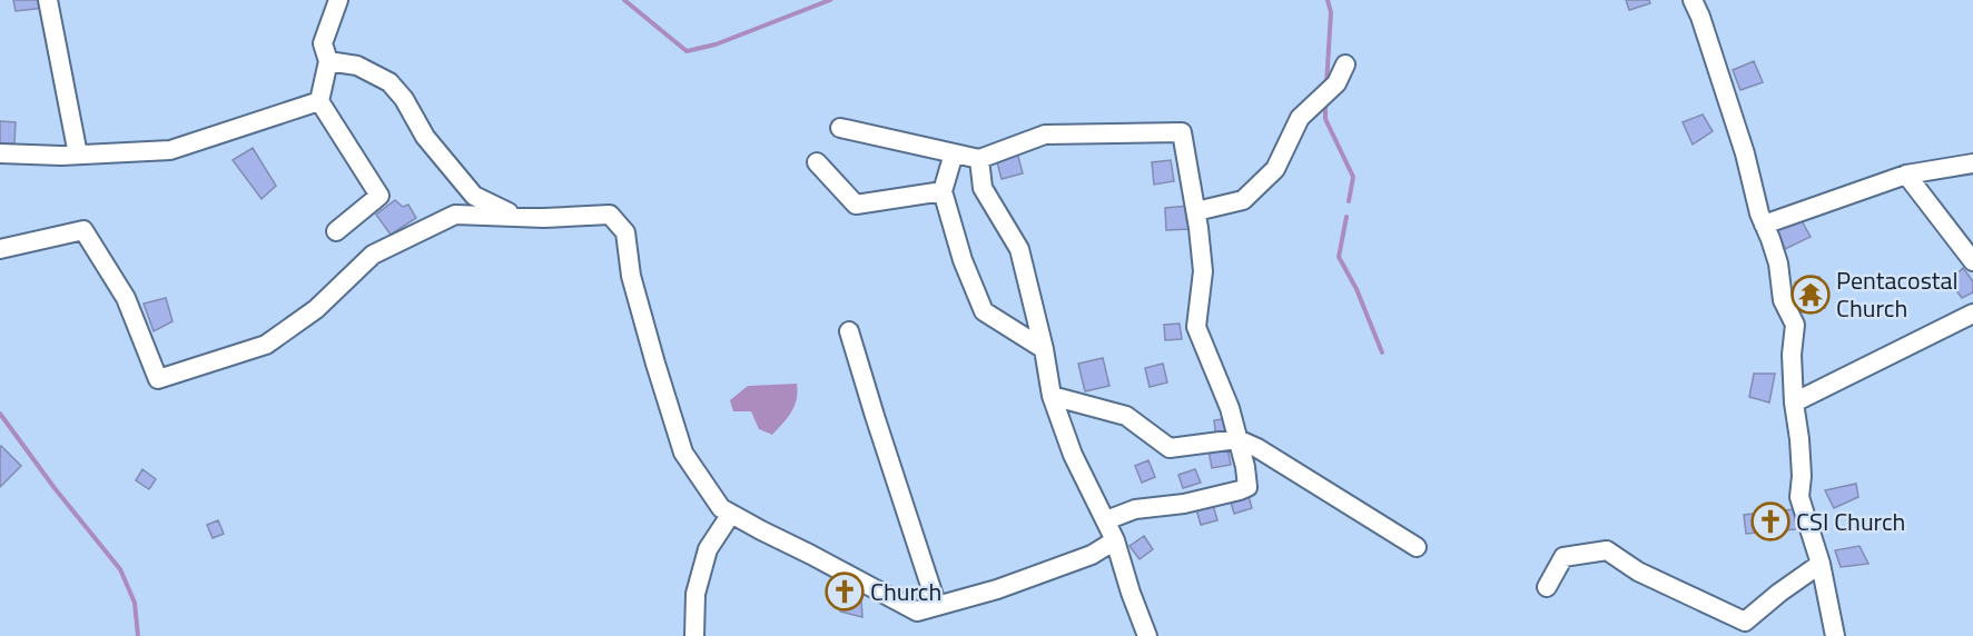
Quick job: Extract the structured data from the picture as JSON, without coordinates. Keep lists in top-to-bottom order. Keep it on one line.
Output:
{"places":{"temple":["Pentacostal Church"],"church":["CSI Church","Church"]}}
